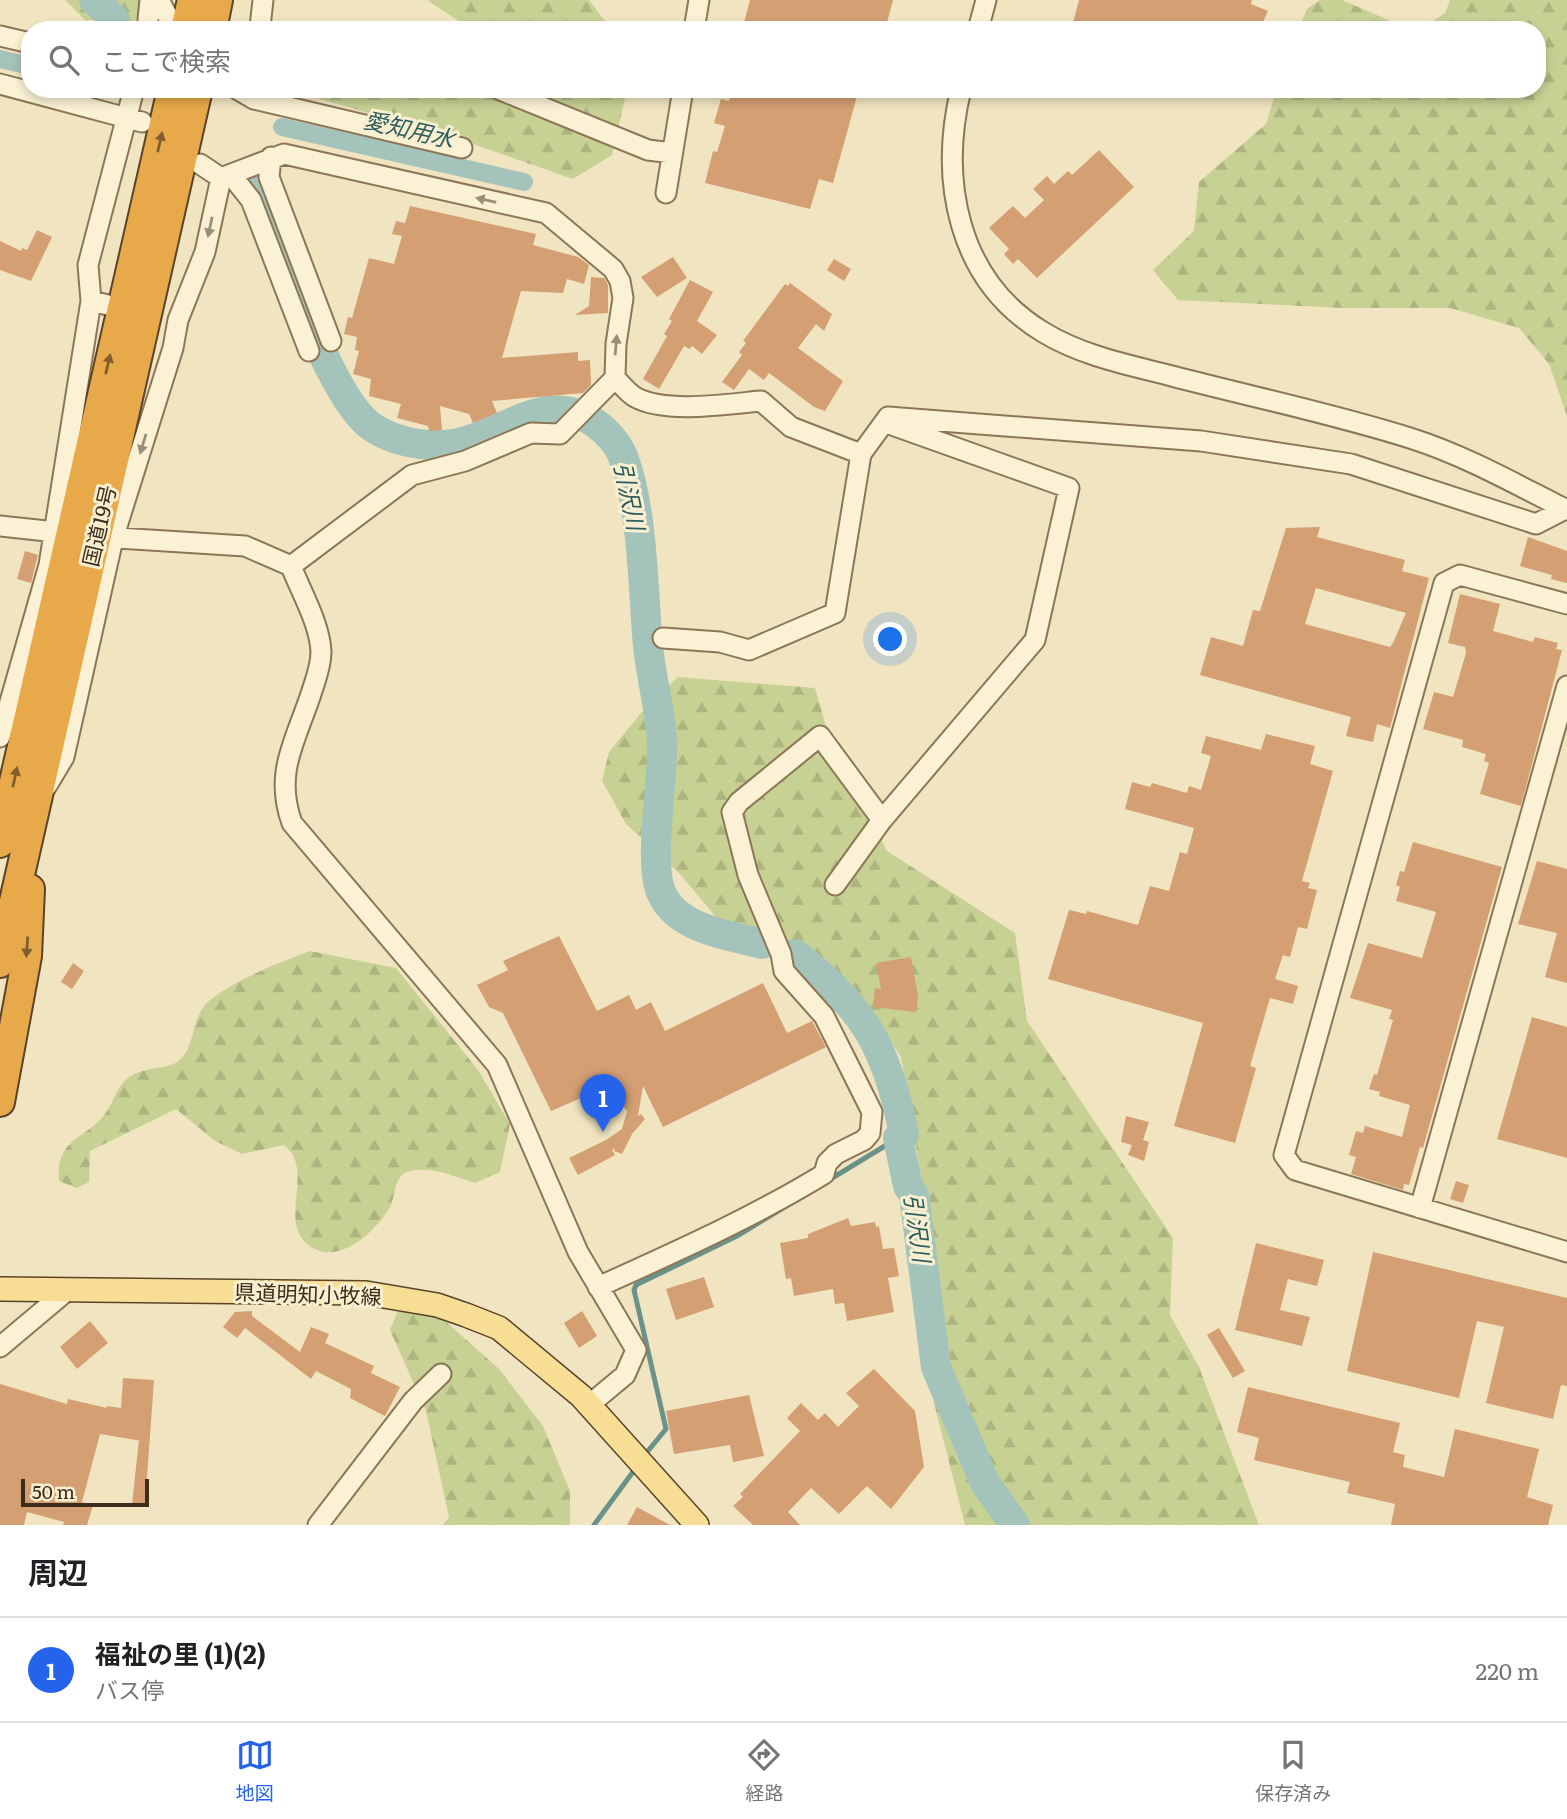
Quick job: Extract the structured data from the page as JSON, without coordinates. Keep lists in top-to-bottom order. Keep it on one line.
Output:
{"streets":{"highway":["国道19号"],"main road":["県道明知小牧線"]},"water":["愛知用水","引沢川"],"scale_bar":"50 m","page":{"search":"ここで検索","pins":"1","scale":"50 m","heading":"周辺","list":[{"mark":"1","name":"福祉の里 (1)(2)","note":"バス停","value":"220 m"}],"nav":["地図","経路","保存済み"]}}
